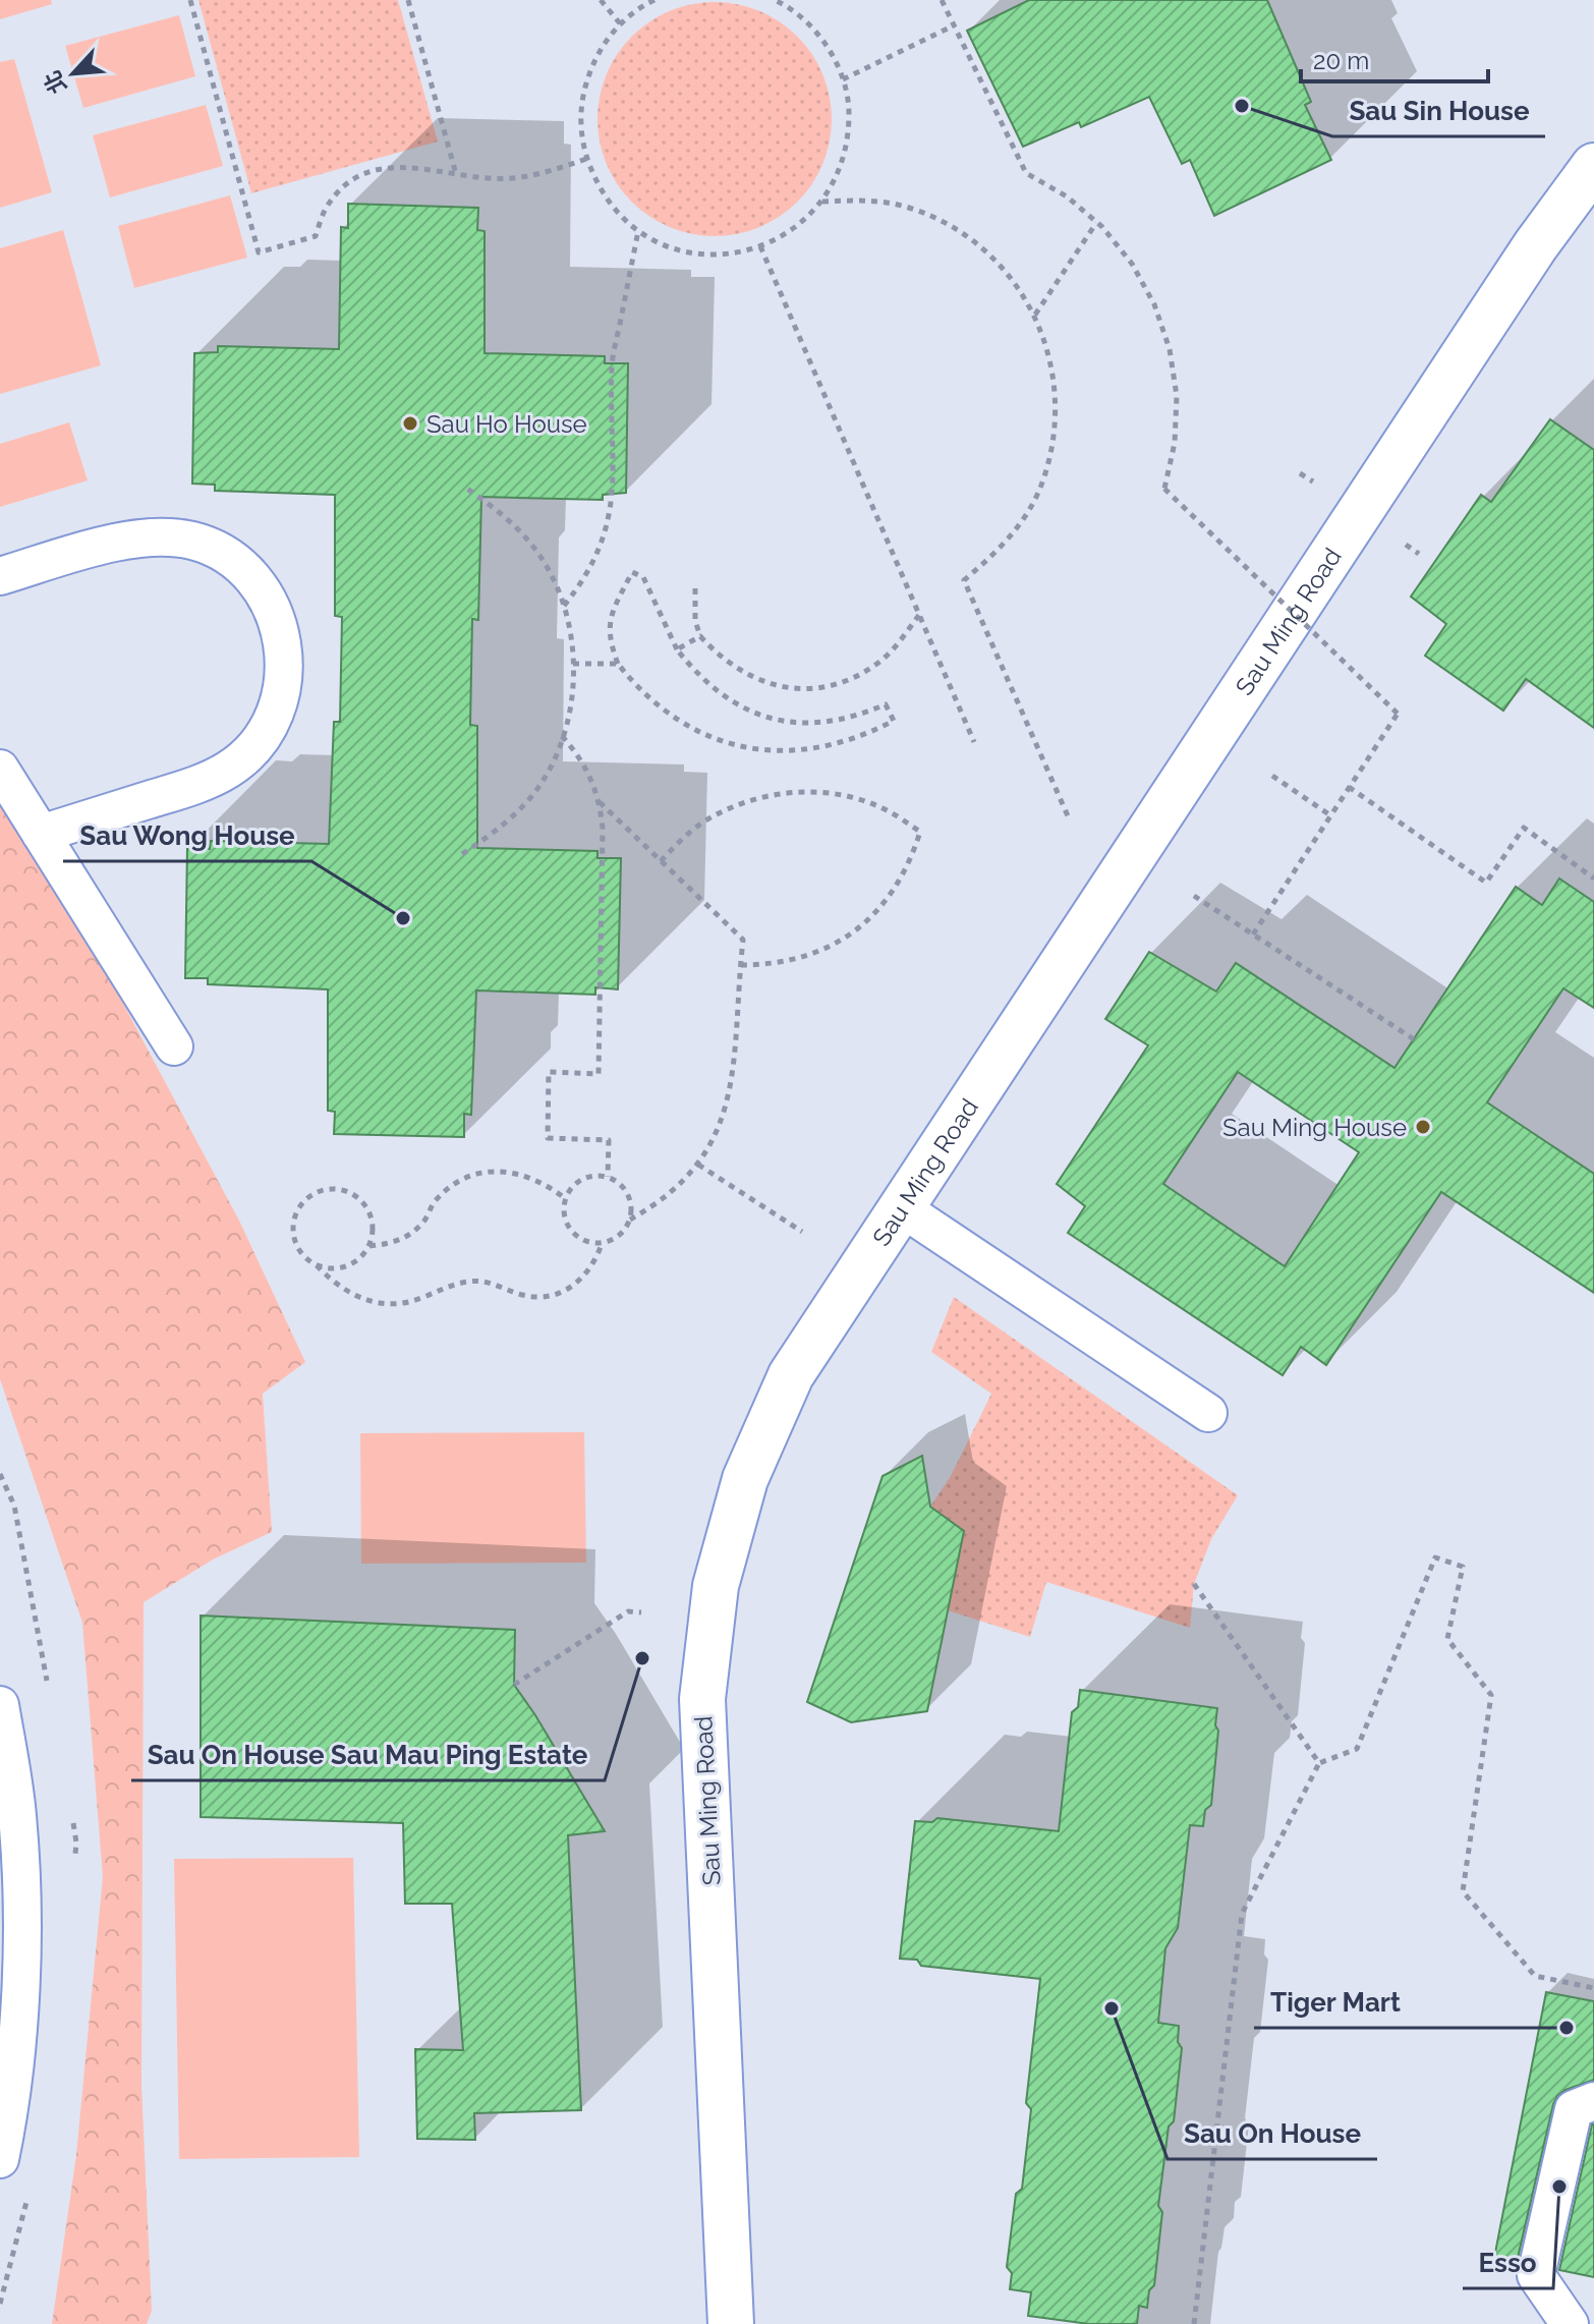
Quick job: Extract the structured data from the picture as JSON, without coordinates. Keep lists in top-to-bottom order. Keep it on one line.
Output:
{"streets":{"street":["Sau Ming Road"]},"places":["Sau Sin House","Sau Ho House","Sau Wong House","Sau Ming House","Sau On House Sau Mau Ping Estate","Sau On House","Tiger Mart","Esso"],"scale_bar":"20 m","north":"bottom left"}
